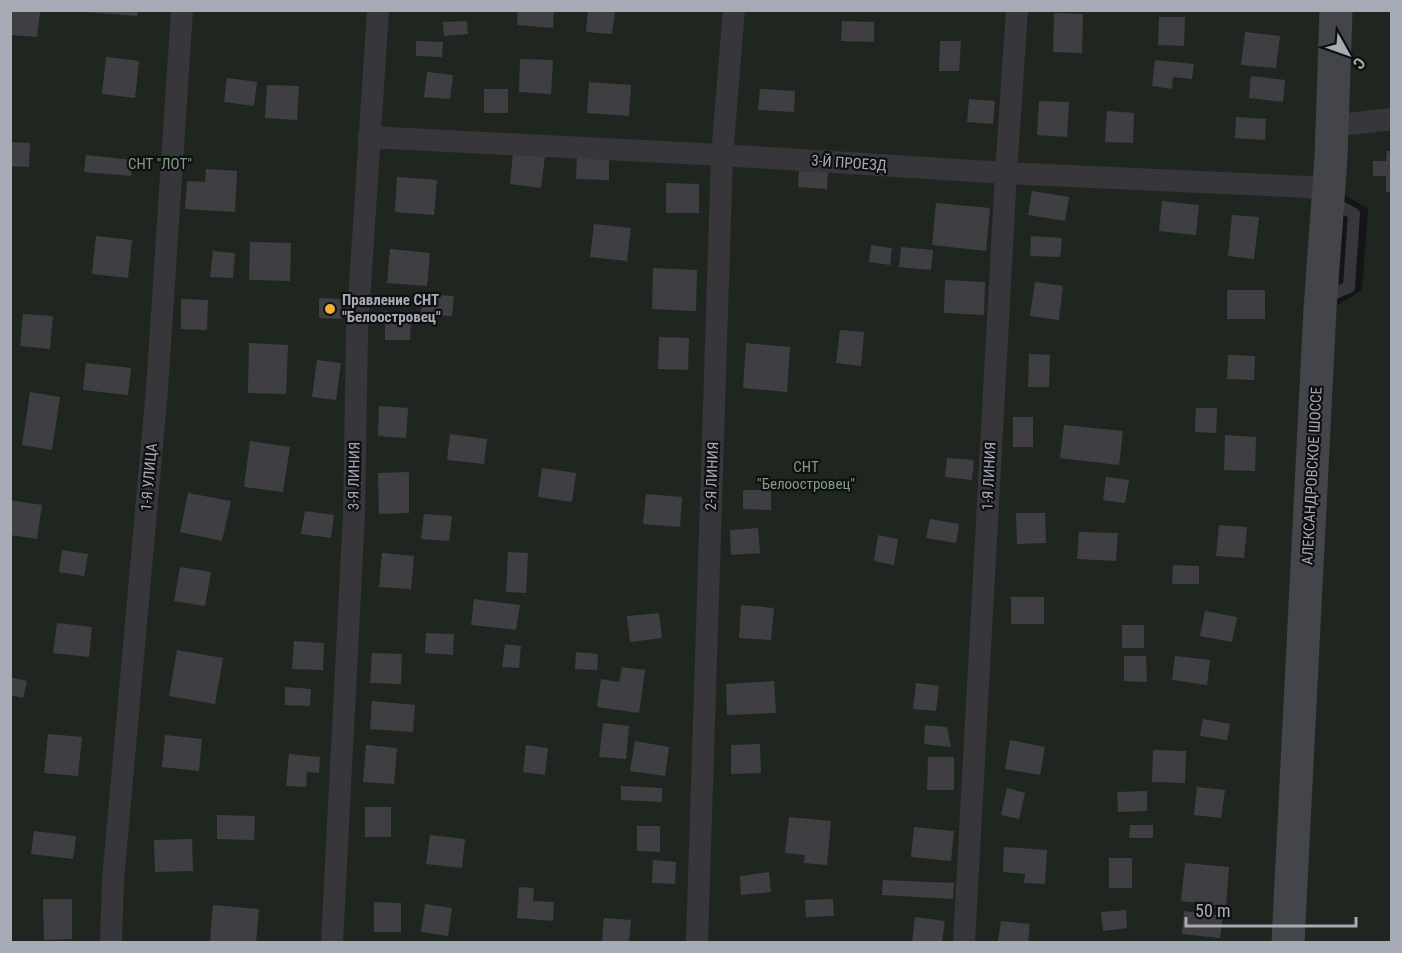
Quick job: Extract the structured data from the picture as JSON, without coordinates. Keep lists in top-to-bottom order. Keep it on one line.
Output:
{"streets":{"street":["3-Й ПРОЕЗД","3-Я ЛИНИЯ","2-Я ЛИНИЯ","1-Я ЛИНИЯ","АЛЕКСАНДРОВСКОЕ ШОССЕ","1-Я УЛИЦА"]},"crossings":[["3-Й ПРОЕЗД","3-Я ЛИНИЯ"],["3-Й ПРОЕЗД","2-Я ЛИНИЯ"],["3-Й ПРОЕЗД","1-Я ЛИНИЯ"],["3-Й ПРОЕЗД","АЛЕКСАНДРОВСКОЕ ШОССЕ"]],"parks":["СНТ \"ЛОТ\"","СНТ \"Белоостровец\""],"places":["Правление СНТ \"Белоостровец\""],"scale_bar":"50 m","north":"bottom right"}
